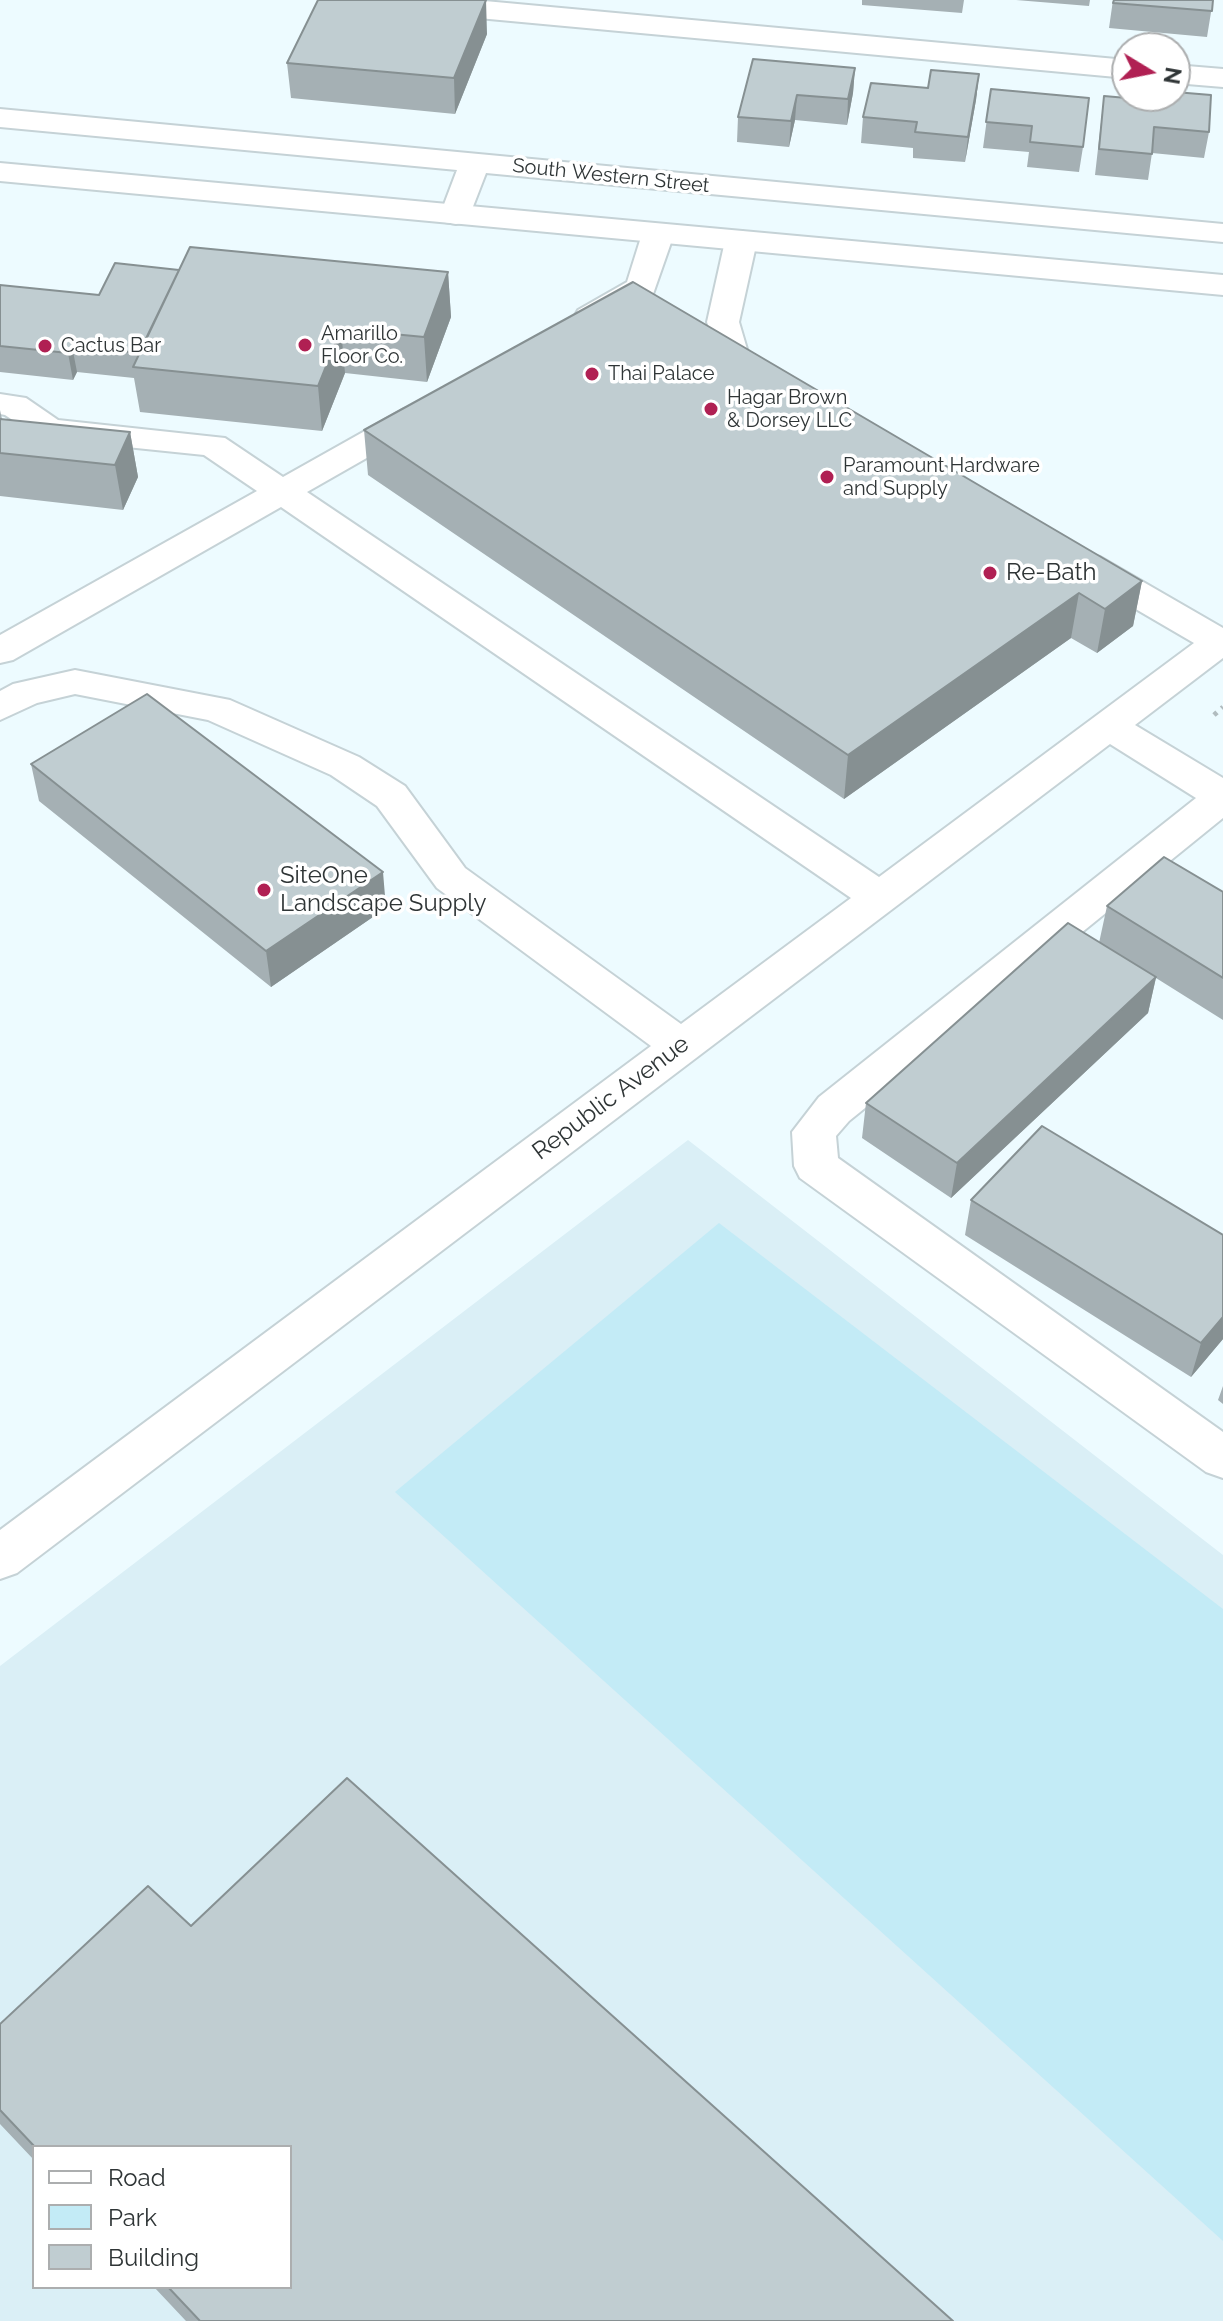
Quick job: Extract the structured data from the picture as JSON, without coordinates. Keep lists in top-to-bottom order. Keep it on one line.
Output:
{"streets":{"street":["South Western Street","Republic Avenue"]},"places":["Amarillo Floor Co.","Cactus Bar","Thai Palace","Hagar Brown & Dorsey LLC","Paramount Hardware and Supply","Re-Bath","SiteOne Landscape Supply"],"legend":["Road","Park","Building"],"north":"right"}
